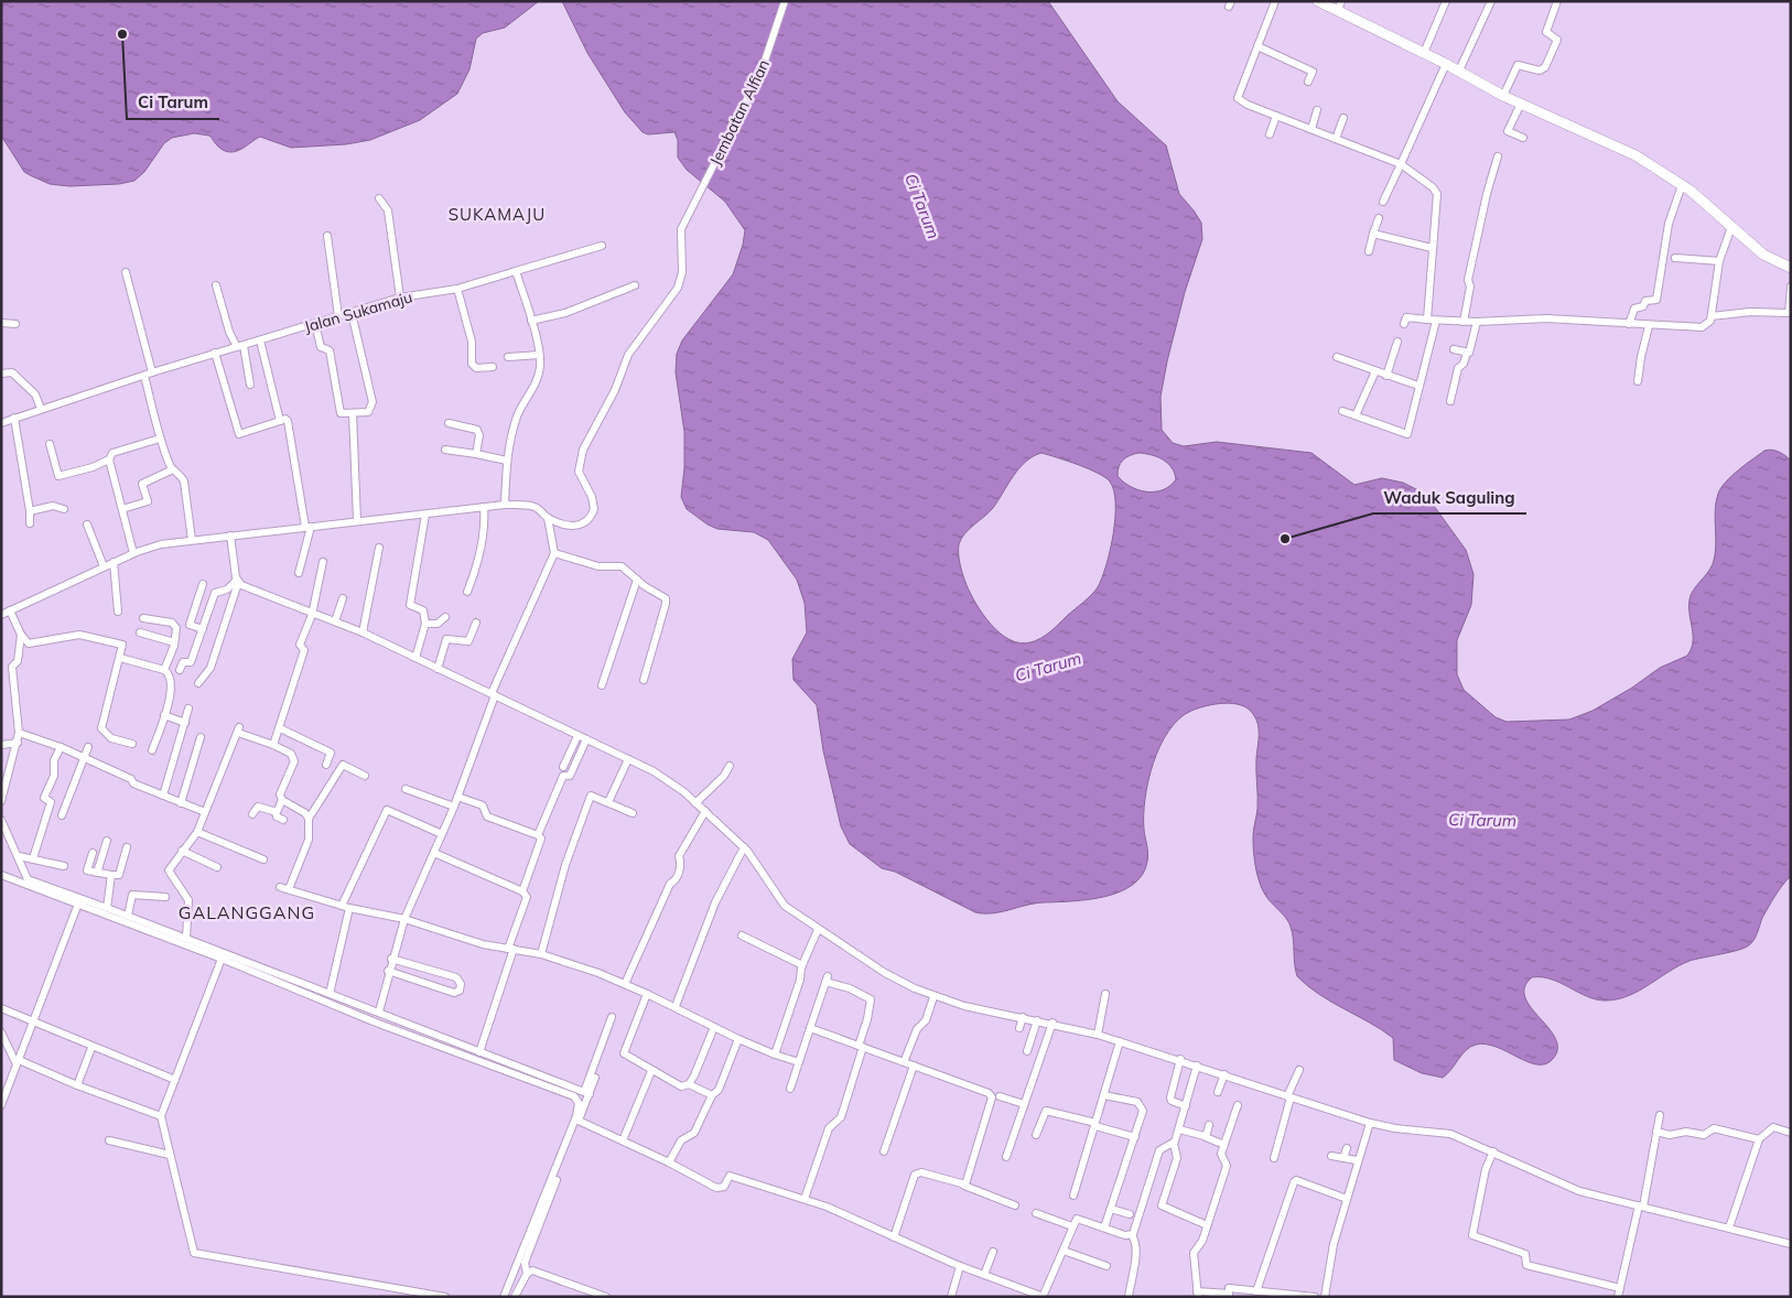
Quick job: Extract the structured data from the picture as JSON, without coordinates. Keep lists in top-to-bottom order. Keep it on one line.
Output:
{"streets":{"street":["Jembatan Alfian","Jalan Sukamaju"]},"districts":["SUKAMAJU","GALANGGANG"],"water":["Ci Tarum"],"places":["Ci Tarum","Waduk Saguling"]}
